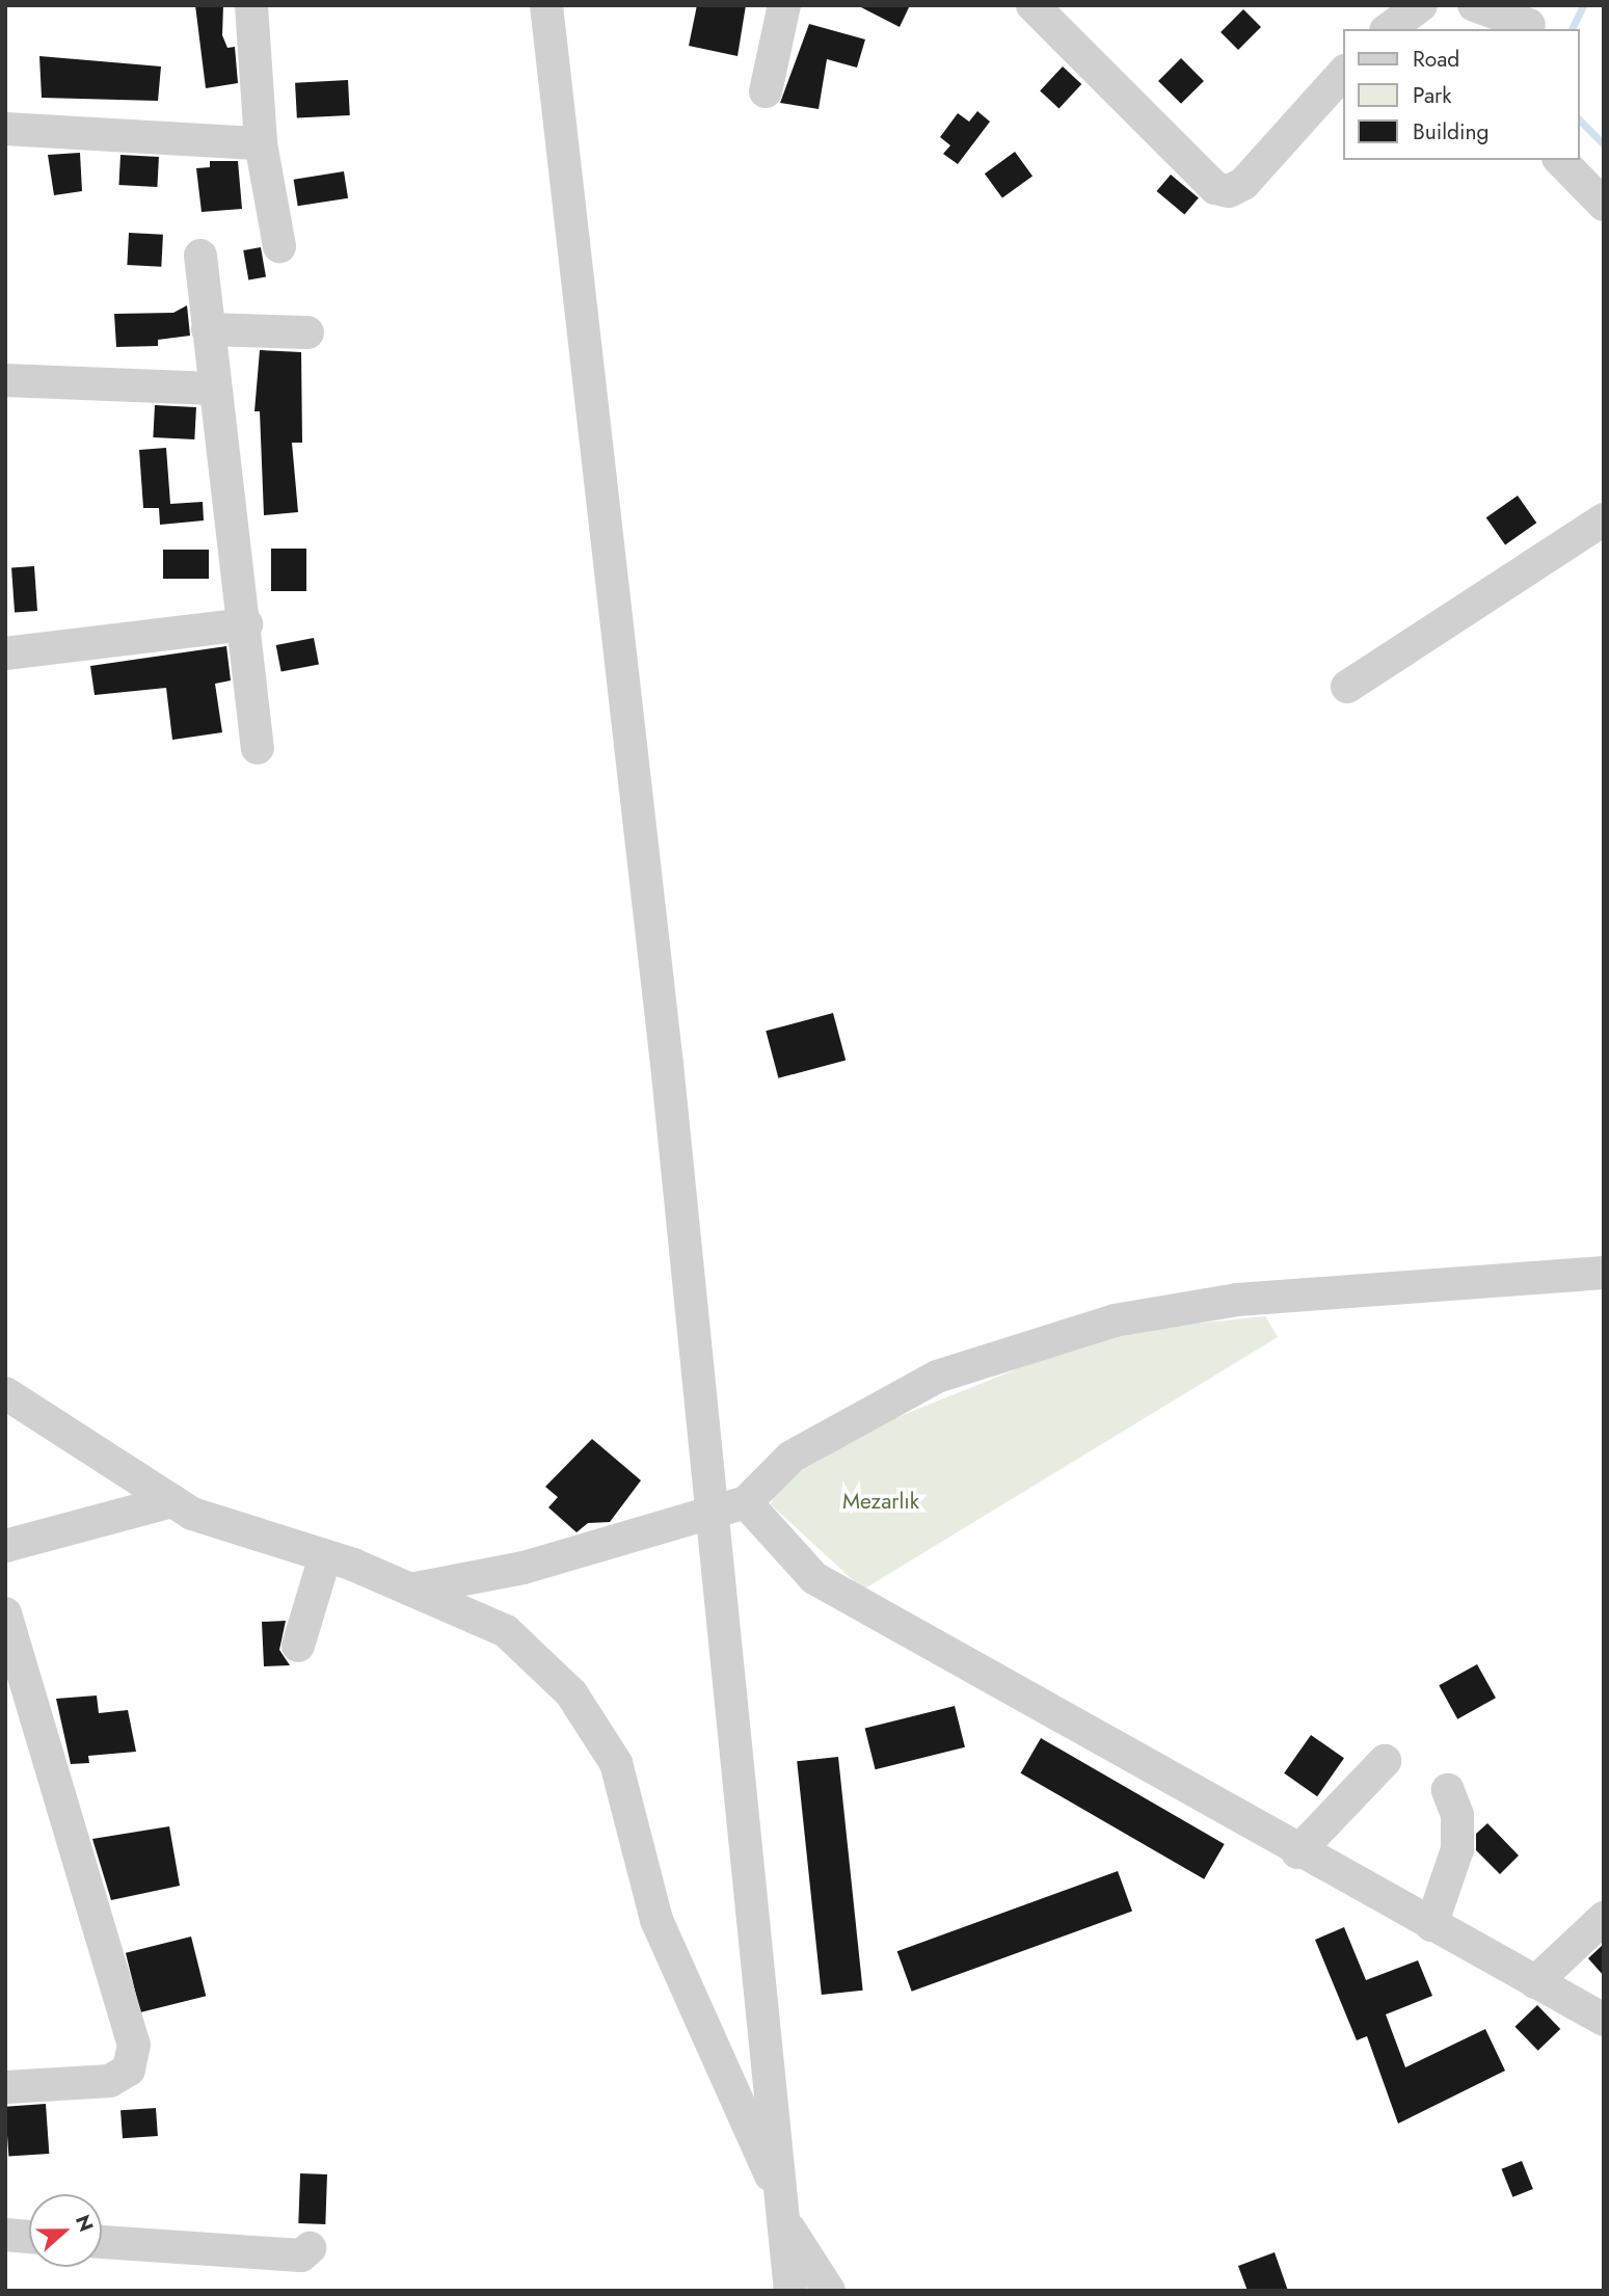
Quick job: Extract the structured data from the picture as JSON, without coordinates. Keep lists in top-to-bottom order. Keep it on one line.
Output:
{"parks":["Mezarlık"],"legend":["Road","Park","Building"],"north":"right"}
